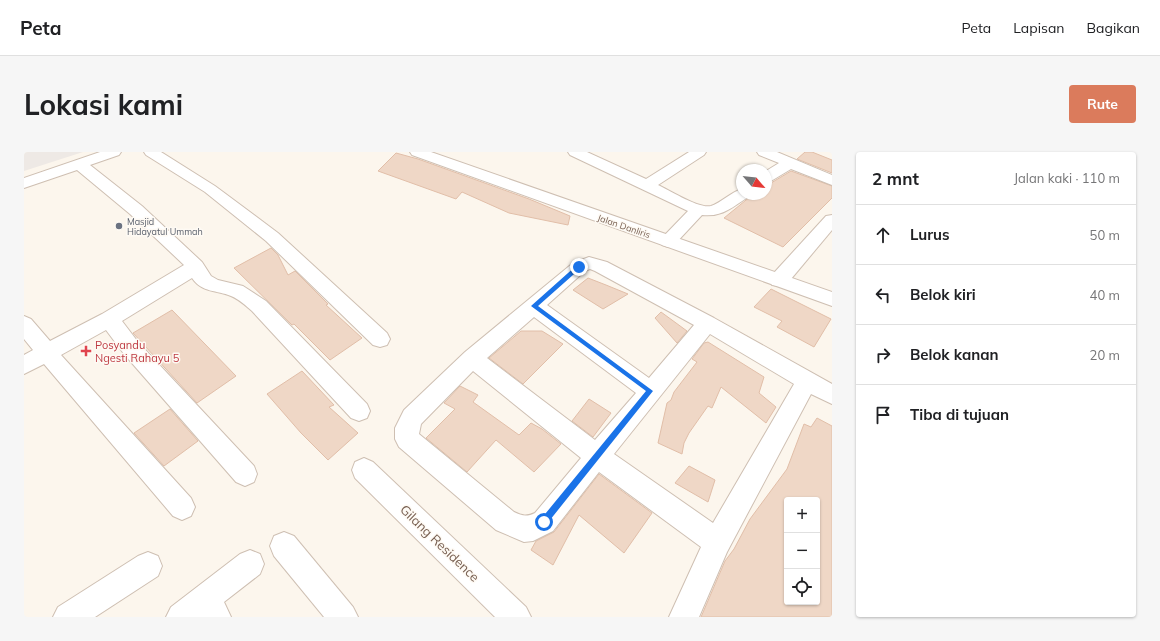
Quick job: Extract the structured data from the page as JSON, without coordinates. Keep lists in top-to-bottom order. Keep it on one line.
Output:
{"streets":{"street":["Jalan Danliris","Gilang Residence"]},"places":{"other":["Masjid Hidayatul Ummah"],"health":["Posyandu Ngesti Rahayu 5"]},"north":"bottom right","page":{"header":"Peta","nav":["Peta","Lapisan","Bagikan"],"buttons":"Rute","title":"Lokasi kami","heading":["2 mnt","Jalan kaki · 110 m"],"list":[["Lurus","50 m"],["Belok kiri","40 m"],["Belok kanan","20 m"],"Tiba di tujuan"],"map_buttons":["+","−"]}}
